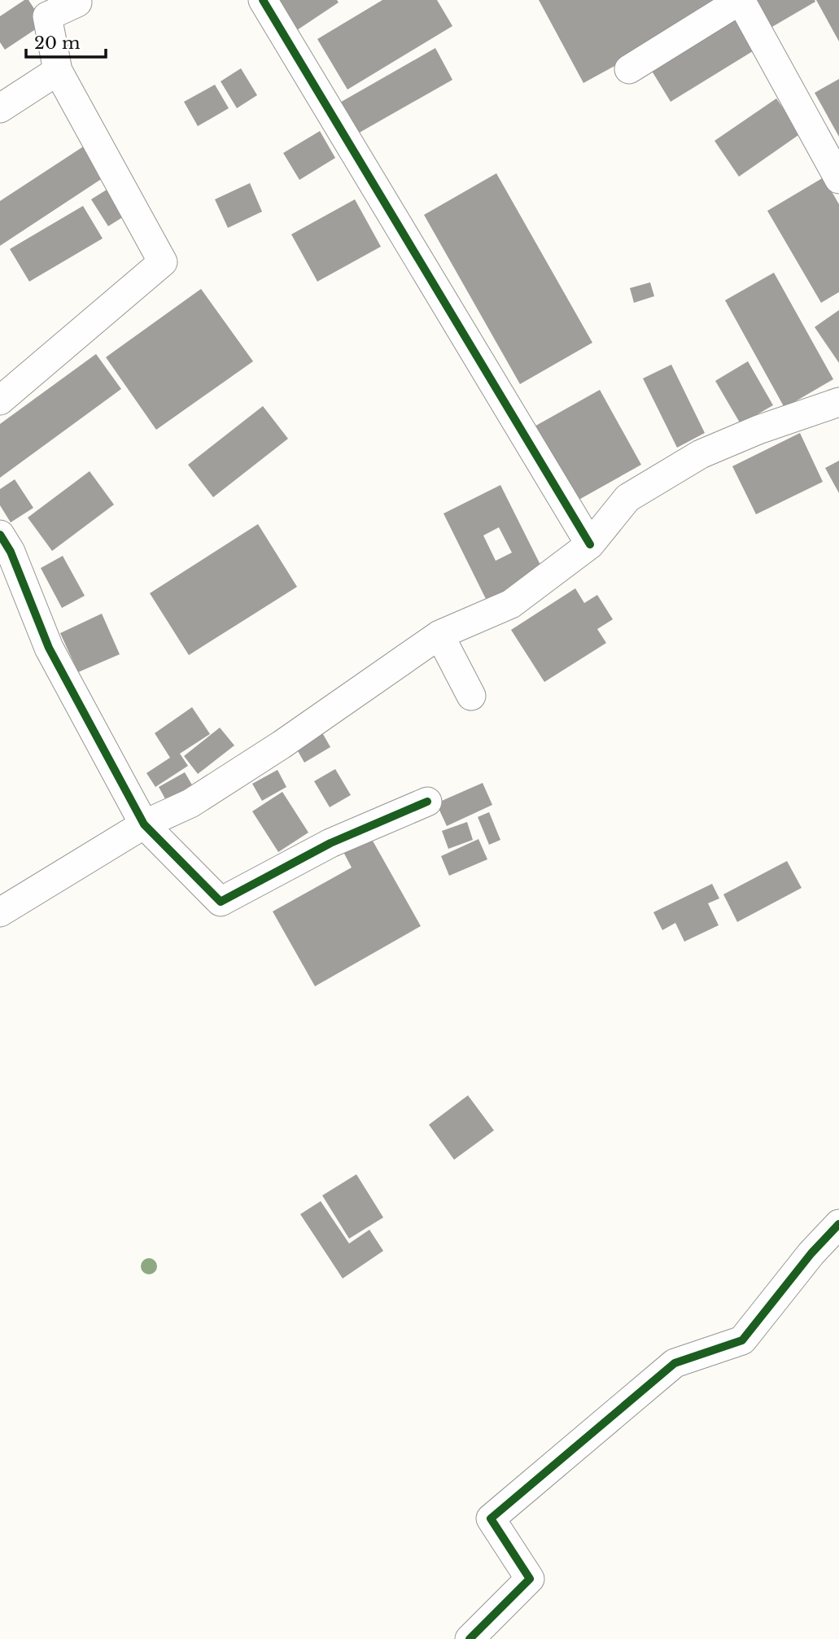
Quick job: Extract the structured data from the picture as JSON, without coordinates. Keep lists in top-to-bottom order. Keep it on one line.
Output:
{"scale_bar":"20 m"}
